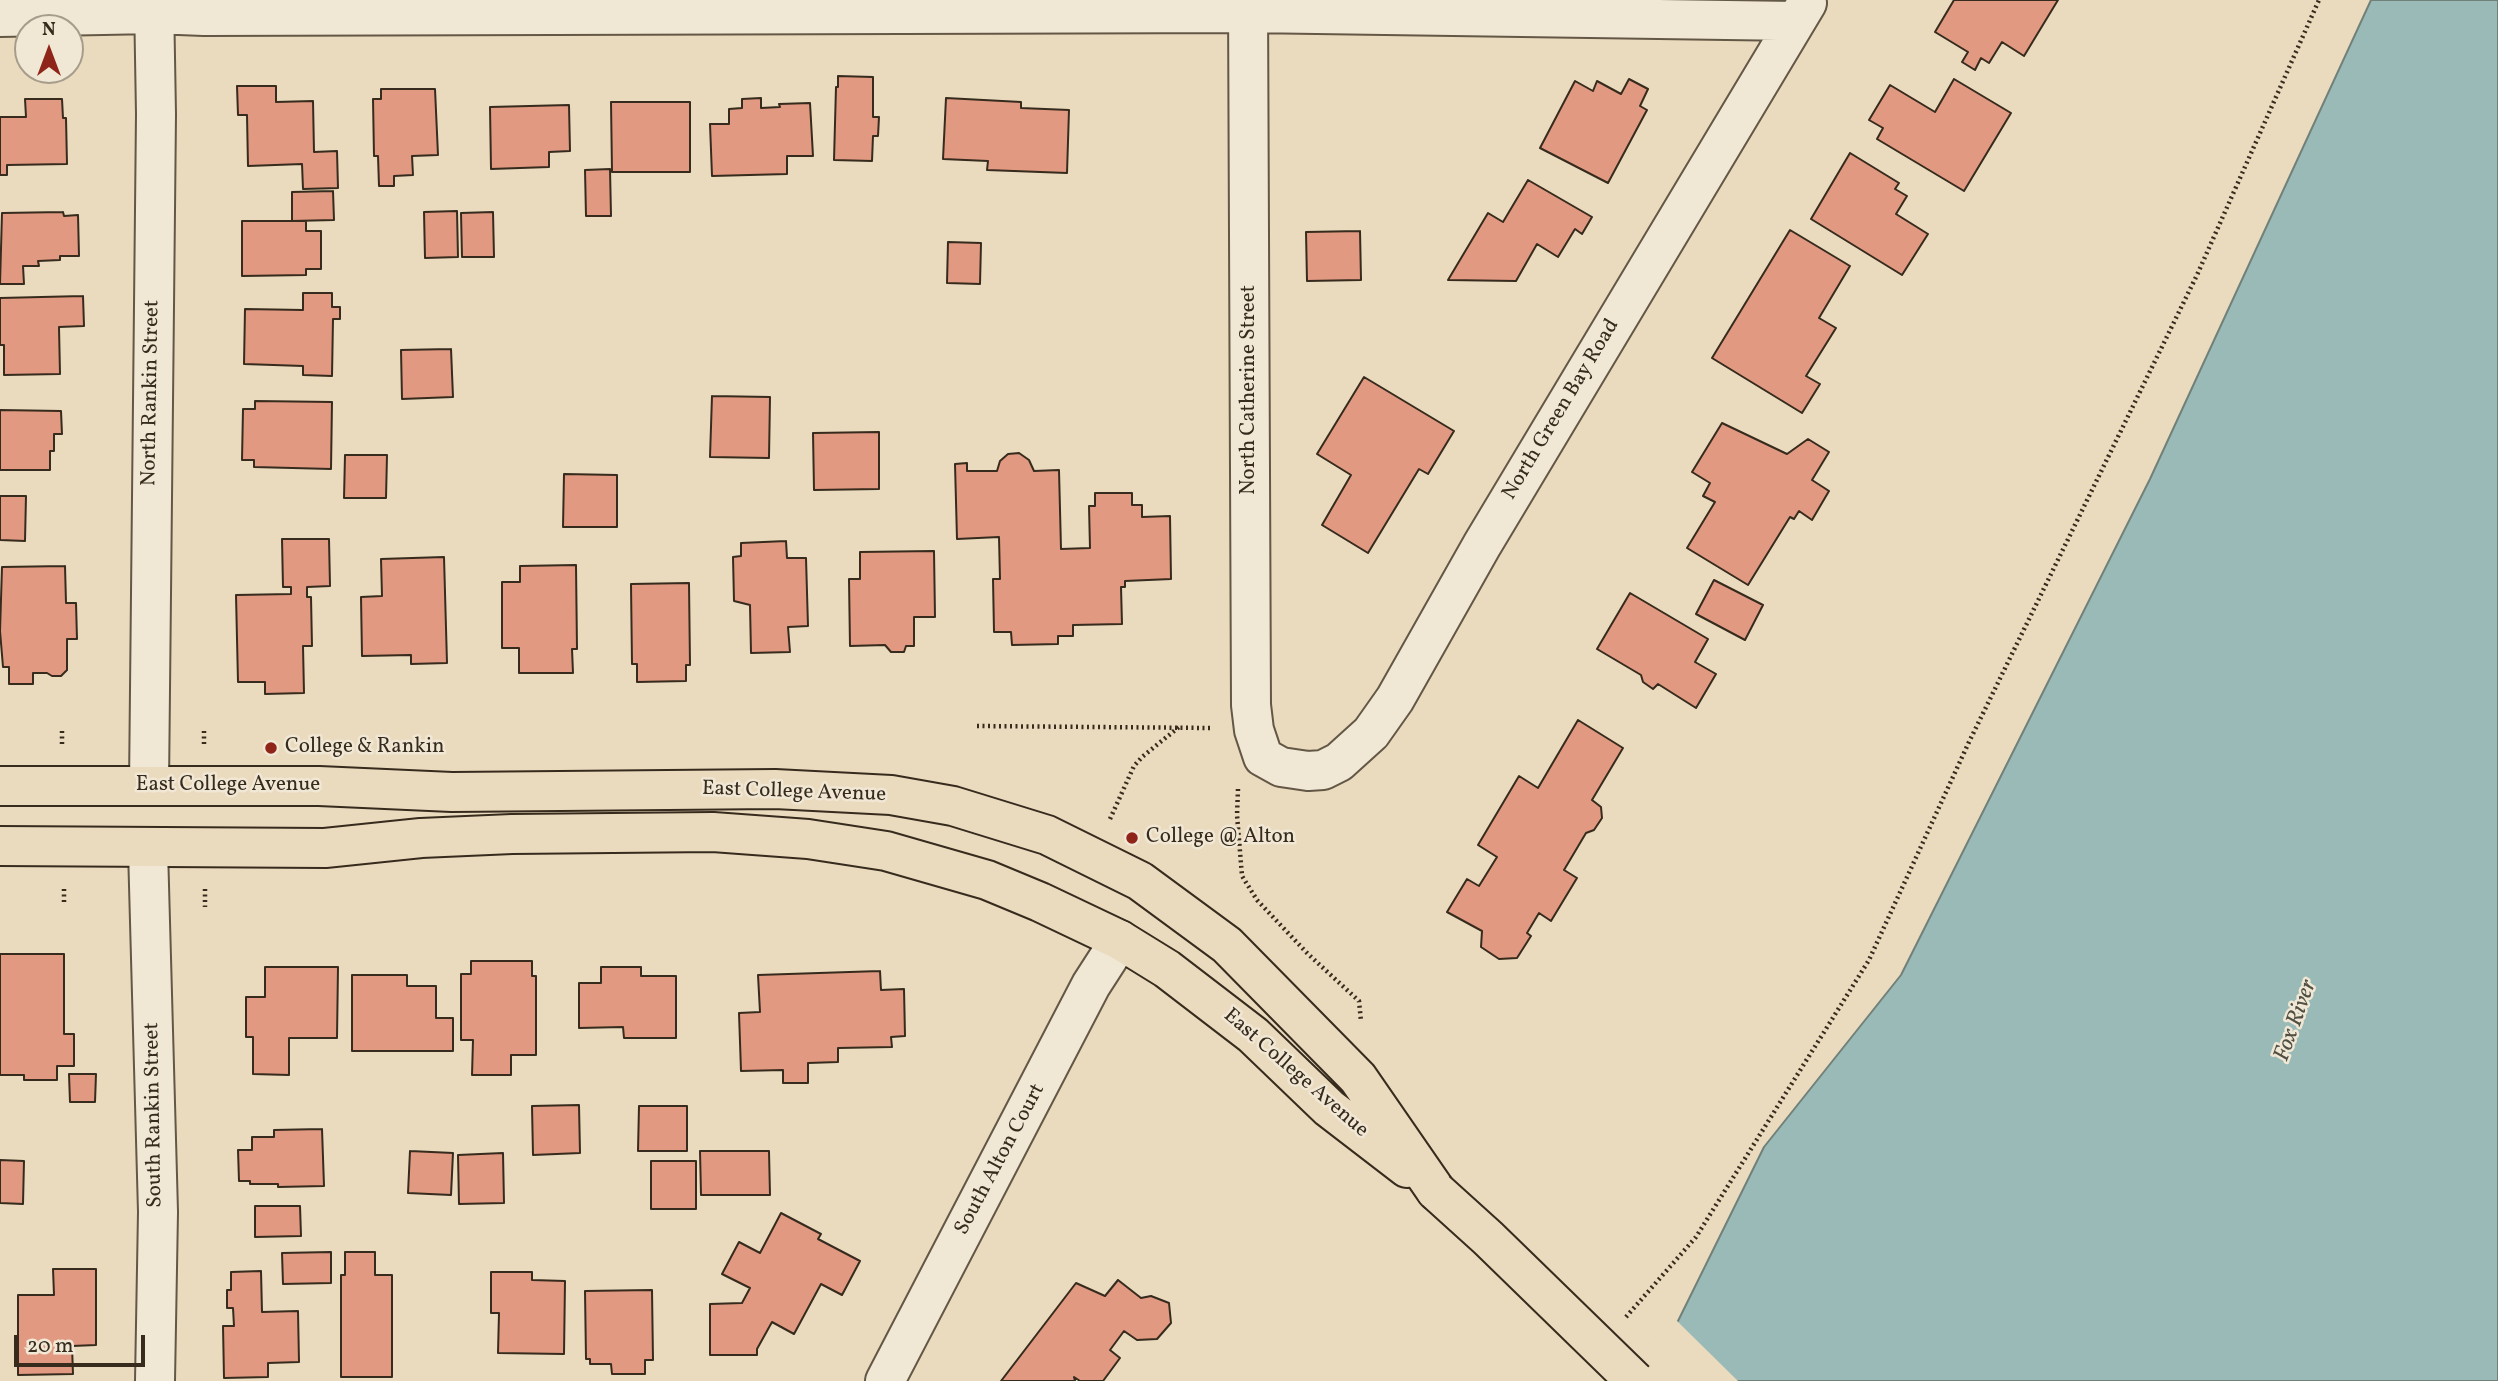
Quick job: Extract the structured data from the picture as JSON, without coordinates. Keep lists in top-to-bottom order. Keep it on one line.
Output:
{"streets":{"main road":["East College Avenue"],"street":["North Catherine Street","North Rankin Street","North Green Bay Road","South Rankin Street","South Alton Court"]},"crossings":[["North Catherine Street","North Green Bay Road"],["North Rankin Street","East College Avenue"],["East College Avenue","South Rankin Street"],["East College Avenue","South Alton Court"]],"water":["Fox River"],"places":["College & Rankin","College @ Alton"],"scale_bar":"20 m","north":"top"}
